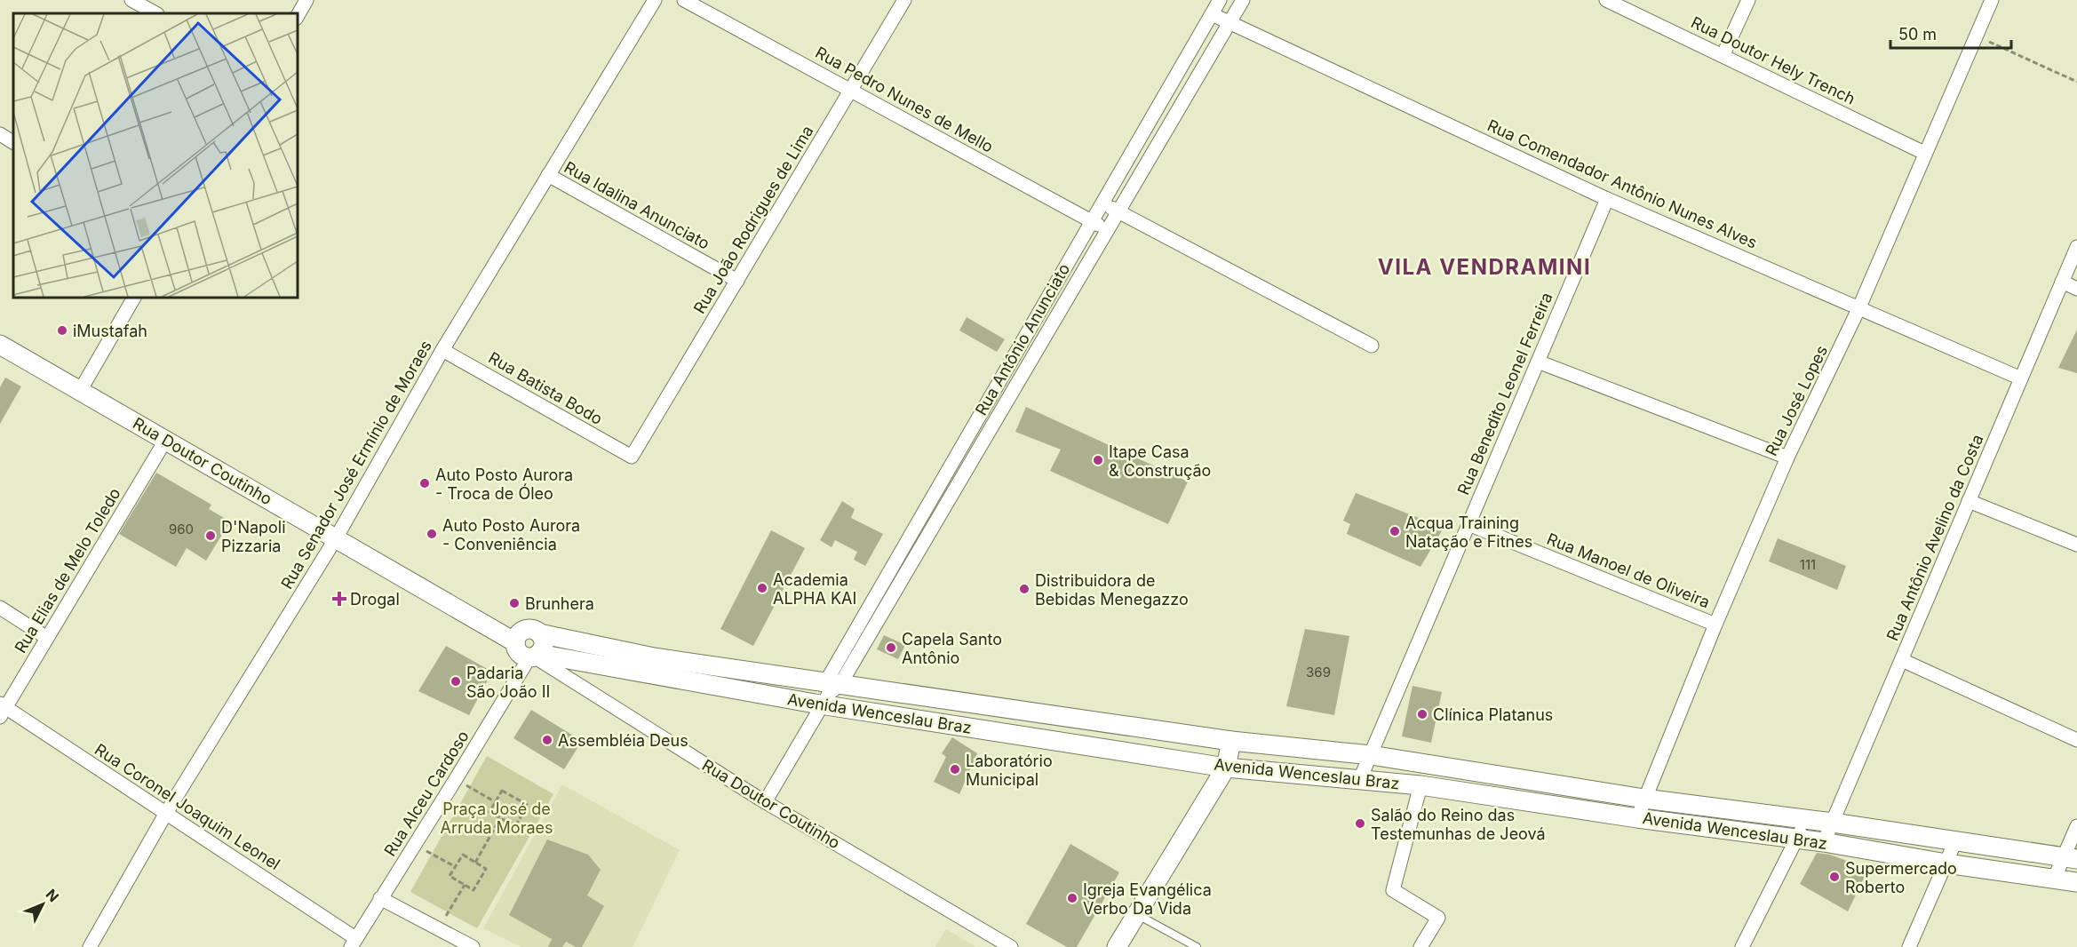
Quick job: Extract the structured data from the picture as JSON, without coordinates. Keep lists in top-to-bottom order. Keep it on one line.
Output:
{"streets":{"main road":["Rua Doutor Coutinho","Avenida Wenceslau Braz"],"street":["Rua Doutor Hely Trench","Rua Pedro Nunes de Mello","Rua Comendador Antônio Nunes Alves","Rua Idalina Anunciato","Rua João Rodrigues de Lima","Rua Antônio Anunciato","Rua Batista Bodo","Rua Benedito Leonel Ferreira","Rua José Lopes","Rua Senador José Ermínio de Moraes","Rua Antônio Avelino da Costa","Rua Elias de Melo Toledo","Rua Manoel de Oliveira","Rua Alceu Cardoso","Rua Coronel Joaquim Leonel"]},"crossings":[["Rua Doutor Hely Trench","Rua José Lopes"],["Rua Pedro Nunes de Mello","Rua João Rodrigues de Lima"],["Rua Pedro Nunes de Mello","Rua Antônio Anunciato"],["Rua Comendador Antônio Nunes Alves","Rua Antônio Anunciato"],["Rua Comendador Antônio Nunes Alves","Rua Benedito Leonel Ferreira"],["Rua Comendador Antônio Nunes Alves","Rua José Lopes"],["Rua Comendador Antônio Nunes Alves","Rua Antônio Avelino da Costa"],["Rua Idalina Anunciato","Rua João Rodrigues de Lima"],["Rua Idalina Anunciato","Rua Senador José Ermínio de Moraes"],["Rua João Rodrigues de Lima","Rua Batista Bodo"],["Rua Antônio Anunciato","Rua Doutor Coutinho"],["Rua Antônio Anunciato","Avenida Wenceslau Braz"],["Rua Batista Bodo","Rua Senador José Ermínio de Moraes"],["Rua Benedito Leonel Ferreira","Rua Manoel de Oliveira"],["Rua Benedito Leonel Ferreira","Avenida Wenceslau Braz"],["Rua José Lopes","Rua Manoel de Oliveira"],["Rua José Lopes","Avenida Wenceslau Braz"],["Rua Doutor Coutinho","Rua Senador José Ermínio de Moraes"],["Rua Doutor Coutinho","Rua Elias de Melo Toledo"],["Rua Doutor Coutinho","Avenida Wenceslau Braz"],["Rua Doutor Coutinho","Rua Alceu Cardoso"],["Rua Senador José Ermínio de Moraes","Rua Coronel Joaquim Leonel"],["Rua Antônio Avelino da Costa","Avenida Wenceslau Braz"],["Rua Elias de Melo Toledo","Rua Coronel Joaquim Leonel"],["Avenida Wenceslau Braz","Rua Alceu Cardoso"],["Rua Alceu Cardoso","Rua Coronel Joaquim Leonel"]],"districts":["VILA VENDRAMINI"],"parks":["Praça José de Arruda Moraes"],"places":{"other":["iMustafah","Itape Casa & Construção","Auto Posto Aurora - Troca de Óleo","Acqua Training Natação e Fitnes","Auto Posto Aurora - Conveniência","D'Napoli Pizzaria","Academia ALPHA KAI","Distribuidora de Bebidas Menegazzo","Brunhera","Capela Santo Antônio","Padaria São João II","Clínica Platanus","Assembléia Deus","Laboratório Municipal","Salão do Reino das Testemunhas de Jeová","Supermercado Roberto","Igreja Evangélica Verbo Da Vida"],"health":["Drogal"]},"house_numbers":["960","111","369"],"scale_bar":"50 m","north":"top right"}
